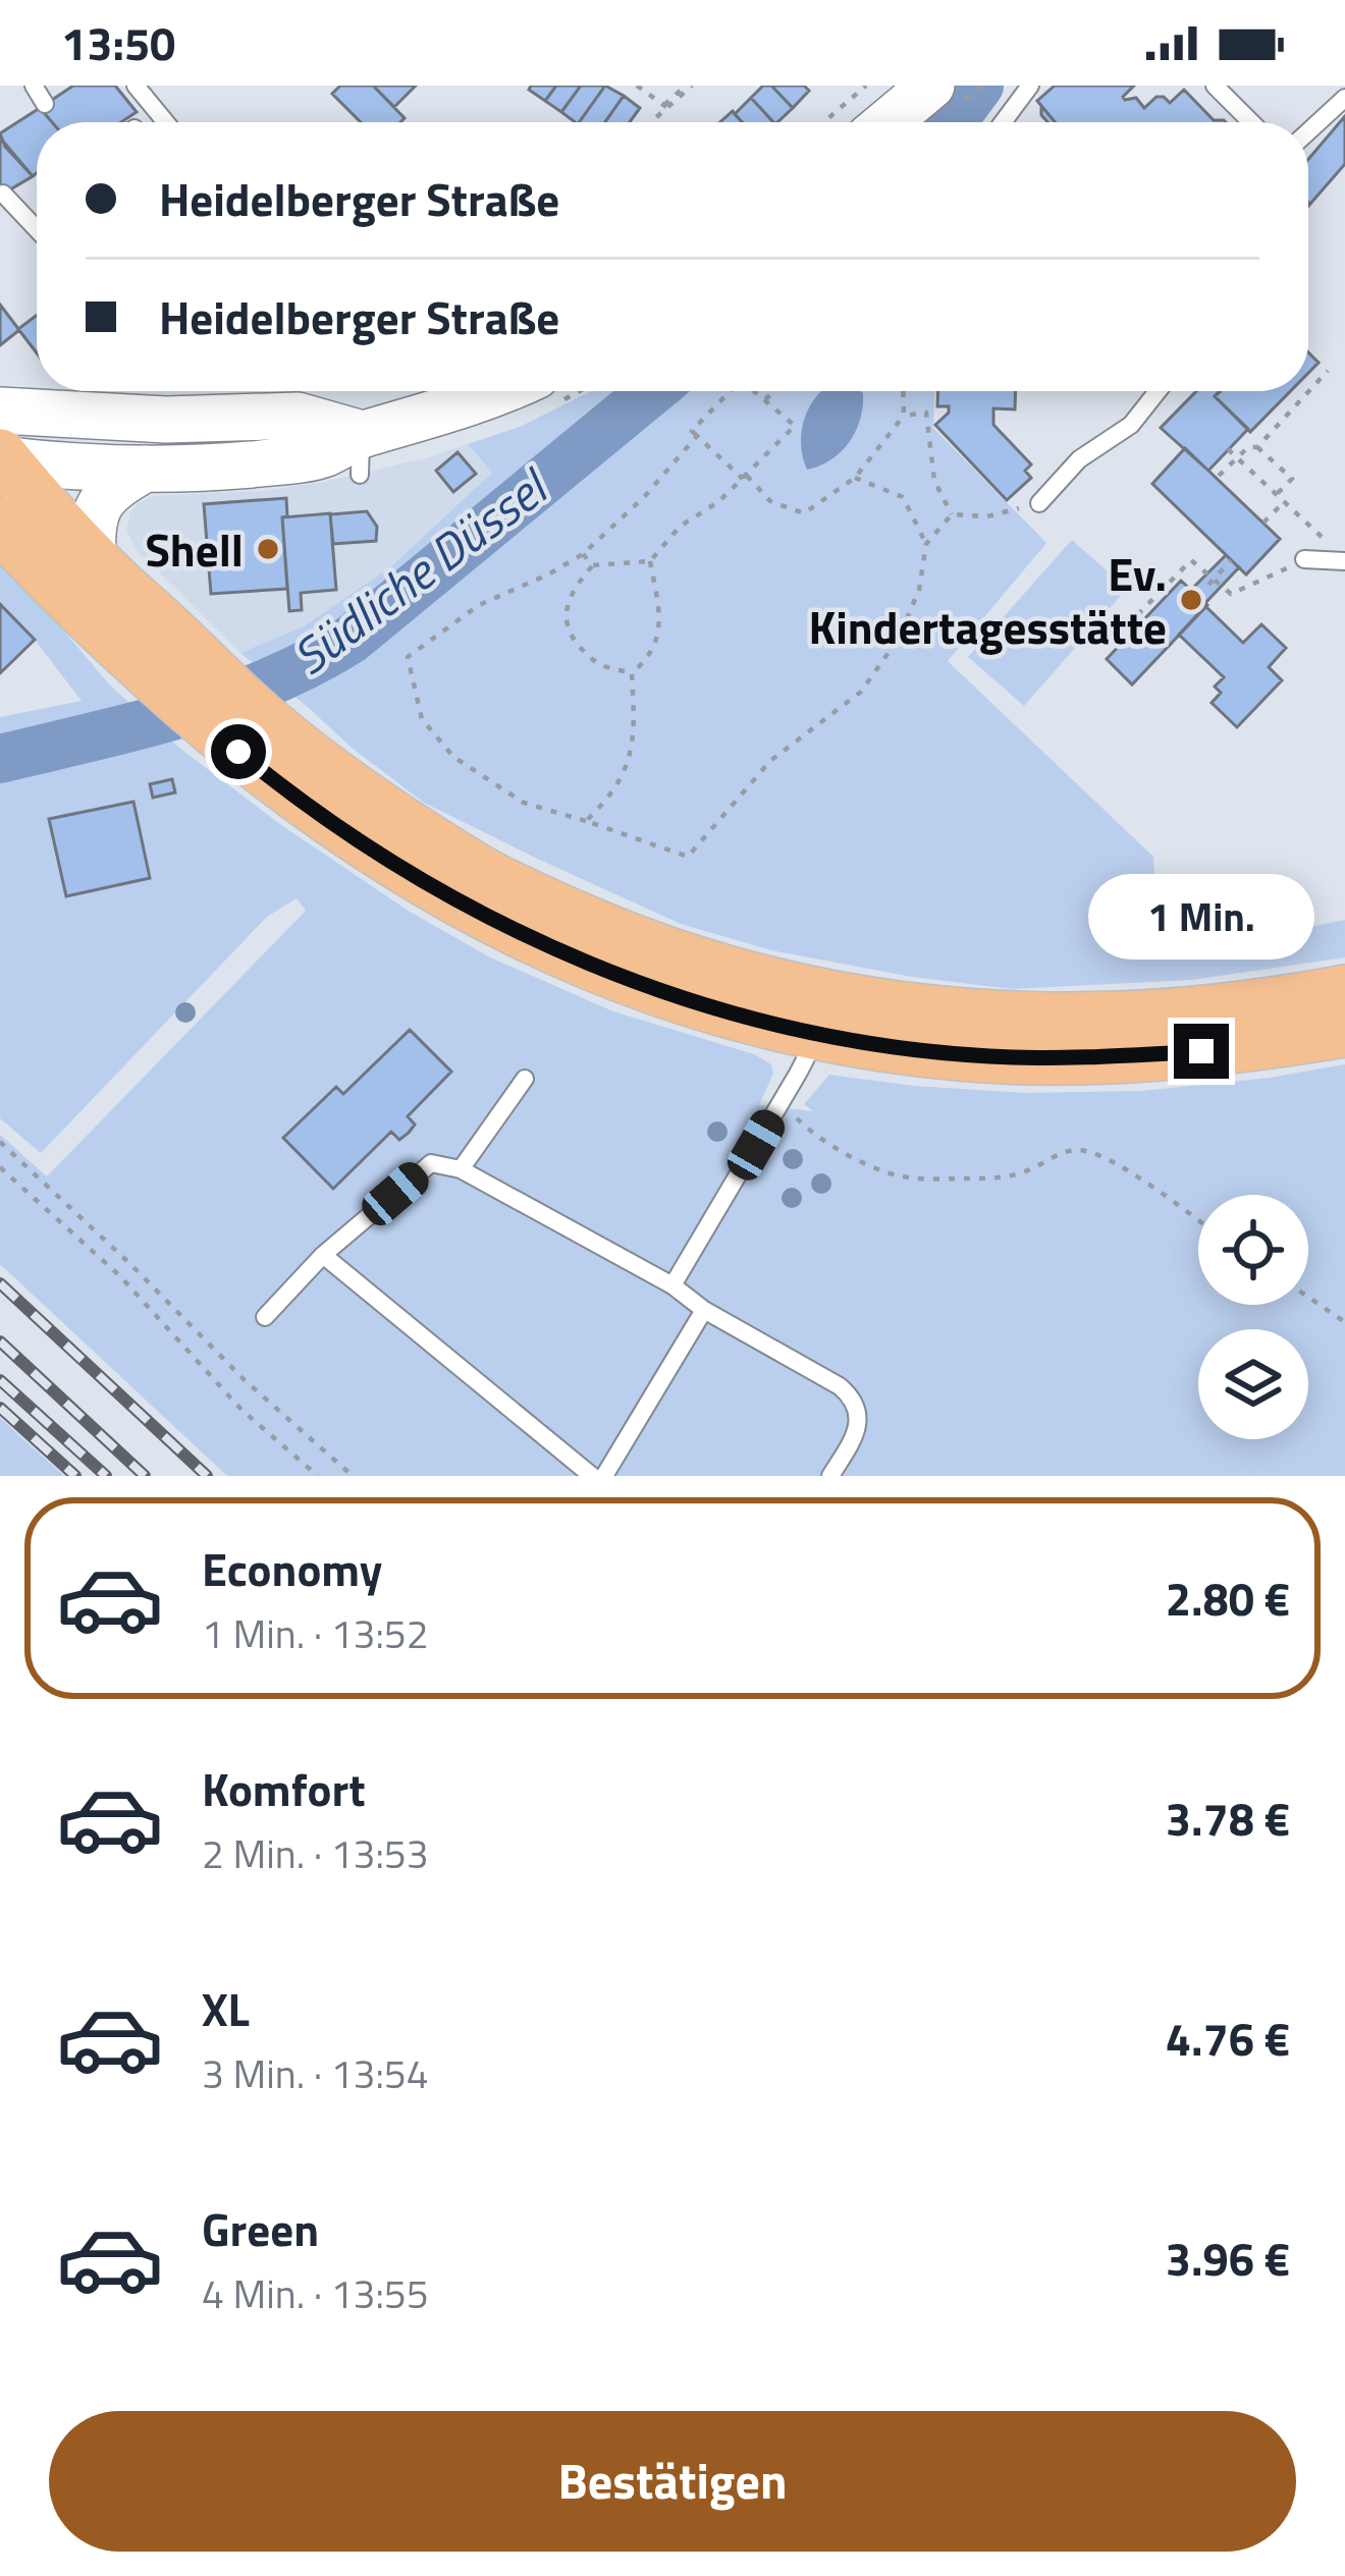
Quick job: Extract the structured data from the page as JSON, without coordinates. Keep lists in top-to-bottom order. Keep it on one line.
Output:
{"water":["Südliche Düssel"],"places":["Shell","Ev. Kindertagesstätte"],"page":{"status":"13:50","banner":["Heidelberger Straße","Heidelberger Straße"],"bubble":"1 Min.","list":[{"name":"Economy","note":"1 Min. · 13:52","value":"2.80 €"},{"name":"Komfort","note":"2 Min. · 13:53","value":"3.78 €"},{"name":"XL","note":"3 Min. · 13:54","value":"4.76 €"},{"name":"Green","note":"4 Min. · 13:55","value":"3.96 €"}],"buttons":"Bestätigen"}}
